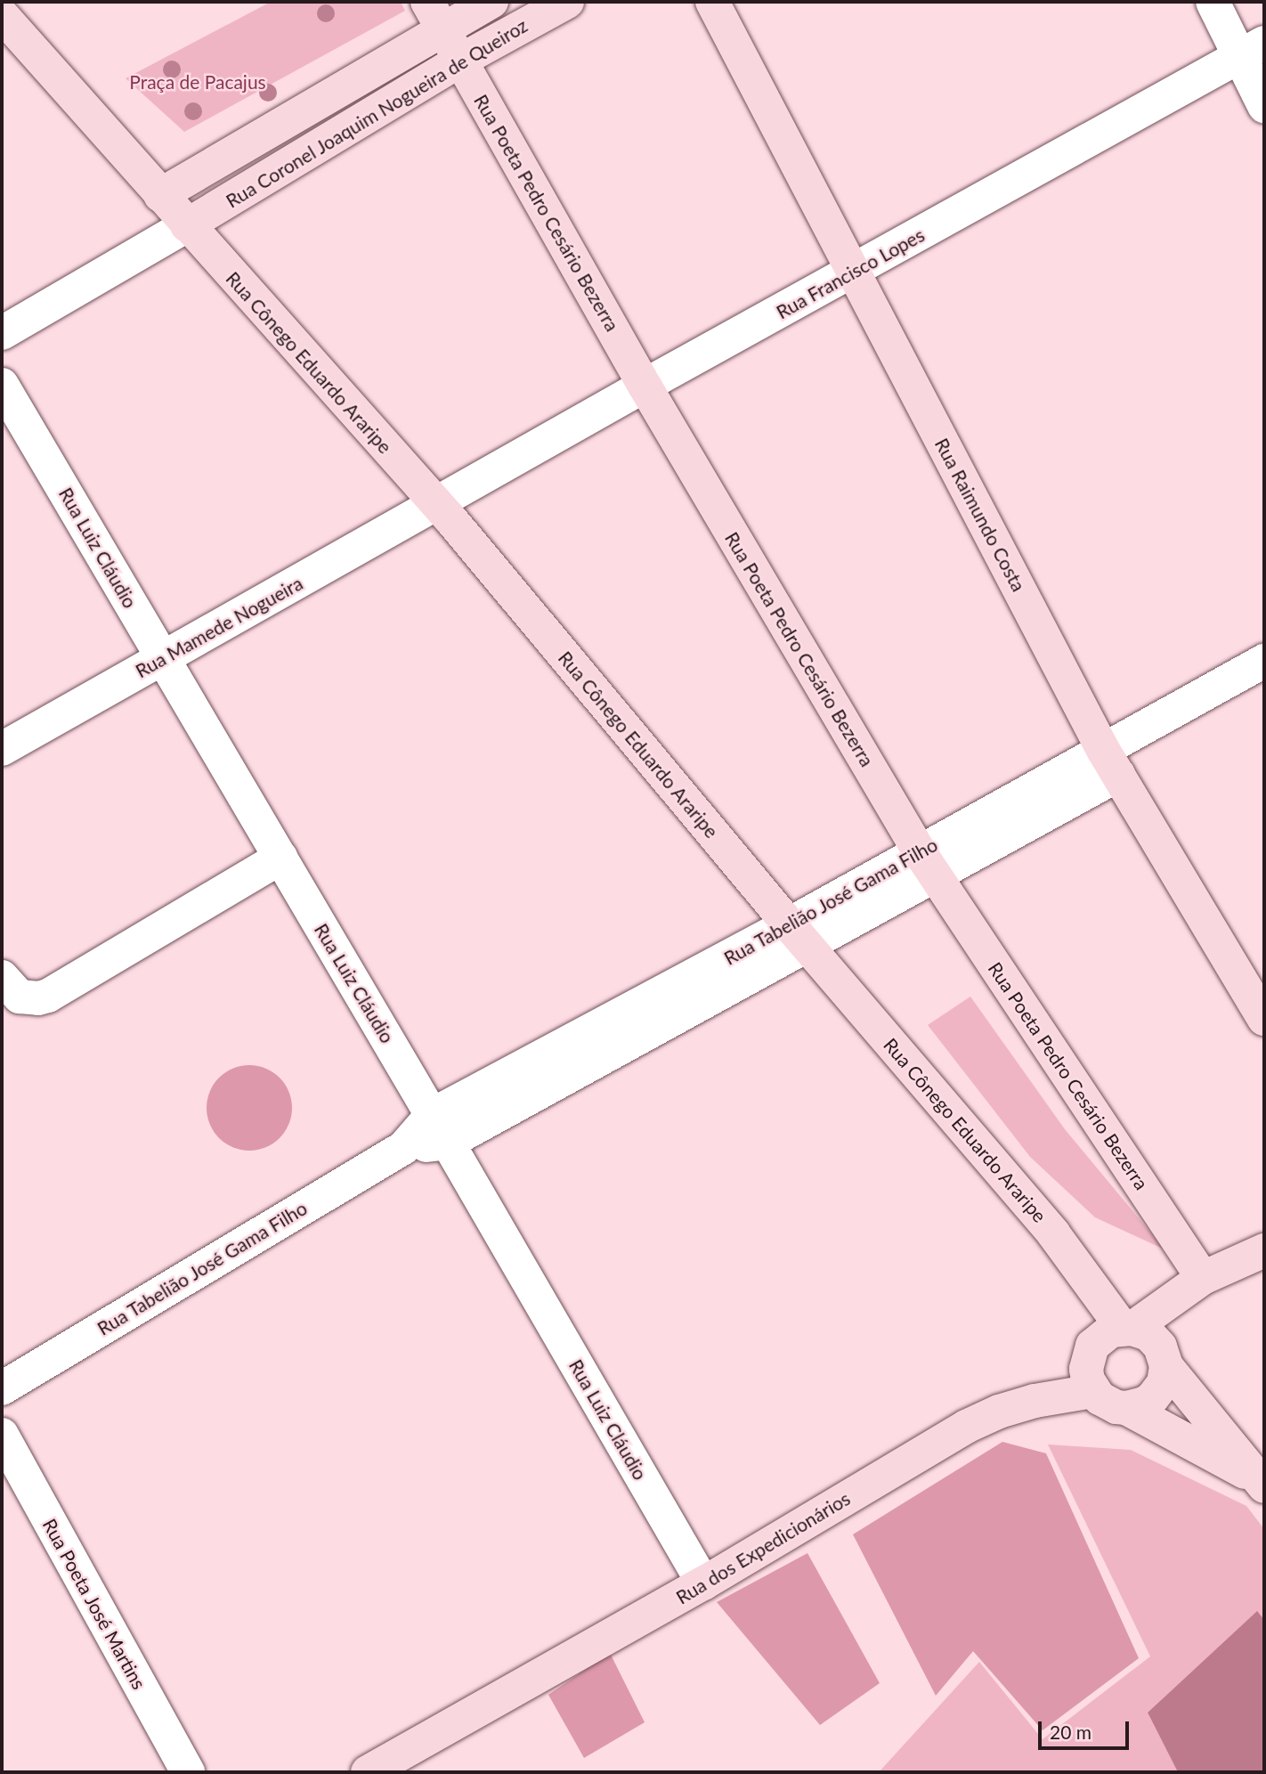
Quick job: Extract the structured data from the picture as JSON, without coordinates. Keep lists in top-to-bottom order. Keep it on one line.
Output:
{"streets":{"main road":["Rua Coronel Joaquim Nogueira de Queiroz","Rua Poeta Pedro Cesário Bezerra","Rua Cônego Eduardo Araripe","Rua Raimundo Costa","Rua dos Expedicionários"],"street":["Rua Francisco Lopes","Rua Luiz Cláudio","Rua Mamede Nogueira","Rua Tabelião José Gama Filho","Rua Poeta José Martins"]},"crossings":[["Rua Coronel Joaquim Nogueira de Queiroz","Rua Poeta Pedro Cesário Bezerra"],["Rua Coronel Joaquim Nogueira de Queiroz","Rua Cônego Eduardo Araripe"],["Rua Poeta Pedro Cesário Bezerra","Rua Francisco Lopes"],["Rua Poeta Pedro Cesário Bezerra","Rua Tabelião José Gama Filho"],["Rua Francisco Lopes","Rua Cônego Eduardo Araripe"],["Rua Francisco Lopes","Rua Raimundo Costa"],["Rua Francisco Lopes","Rua Mamede Nogueira"],["Rua Cônego Eduardo Araripe","Rua Mamede Nogueira"],["Rua Cônego Eduardo Araripe","Rua Tabelião José Gama Filho"],["Rua Cônego Eduardo Araripe","Rua dos Expedicionários"],["Rua Raimundo Costa","Rua Tabelião José Gama Filho"],["Rua Luiz Cláudio","Rua Mamede Nogueira"],["Rua Luiz Cláudio","Rua Tabelião José Gama Filho"],["Rua Luiz Cláudio","Rua dos Expedicionários"]],"parks":["Praça de Pacajus"],"scale_bar":"20 m"}
